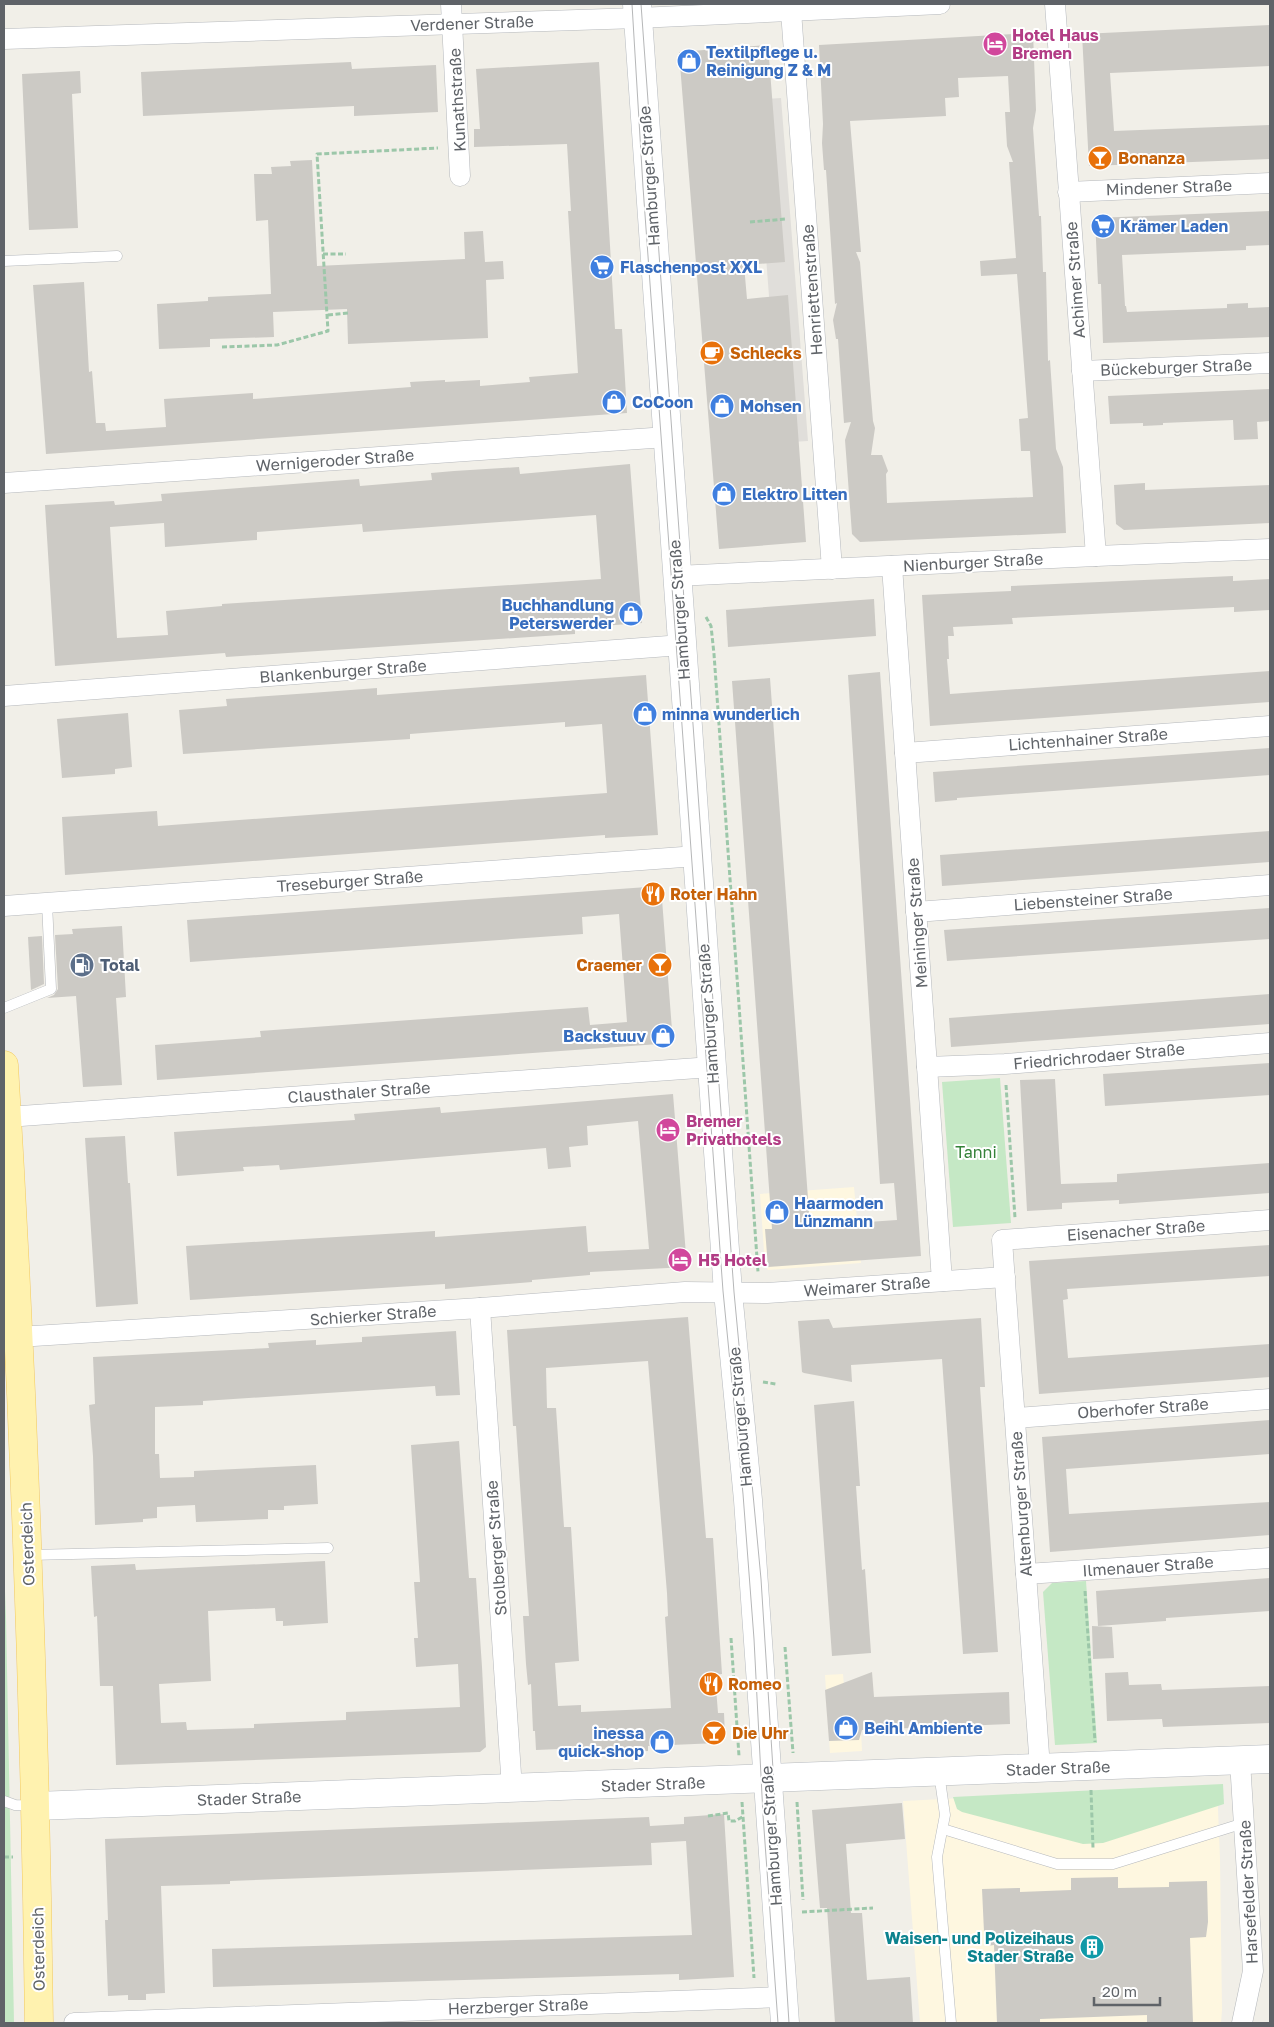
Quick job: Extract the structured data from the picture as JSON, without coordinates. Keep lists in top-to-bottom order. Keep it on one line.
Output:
{"streets":{"main road":["Osterdeich"],"street":["Verdener Straße","Kunathstraße","Hamburger Straße","Mindener Straße","Achimer Straße","Henriettenstraße","Bückeburger Straße","Wernigeroder Straße","Nienburger Straße","Blankenburger Straße","Lichtenhainer Straße","Treseburger Straße","Liebensteiner Straße","Meininger Straße","Friedrichrodaer Straße","Clausthaler Straße","Eisenacher Straße","Weimarer Straße","Schierker Straße","Oberhofer Straße","Altenburger Straße","Stolberger Straße","Ilmenauer Straße","Stader Straße","Harsefelder Straße","Herzberger Straße"]},"crossings":[["Verdener Straße","Kunathstraße"],["Verdener Straße","Hamburger Straße"],["Verdener Straße","Henriettenstraße"],["Hamburger Straße","Wernigeroder Straße"],["Hamburger Straße","Nienburger Straße"],["Hamburger Straße","Blankenburger Straße"],["Hamburger Straße","Treseburger Straße"],["Hamburger Straße","Clausthaler Straße"],["Hamburger Straße","Weimarer Straße"],["Hamburger Straße","Schierker Straße"],["Hamburger Straße","Stader Straße"],["Hamburger Straße","Herzberger Straße"],["Mindener Straße","Achimer Straße"],["Achimer Straße","Bückeburger Straße"],["Achimer Straße","Nienburger Straße"],["Henriettenstraße","Nienburger Straße"],["Nienburger Straße","Meininger Straße"],["Lichtenhainer Straße","Meininger Straße"],["Liebensteiner Straße","Meininger Straße"],["Meininger Straße","Friedrichrodaer Straße"],["Meininger Straße","Weimarer Straße"],["Clausthaler Straße","Osterdeich"],["Eisenacher Straße","Altenburger Straße"],["Weimarer Straße","Schierker Straße"],["Weimarer Straße","Altenburger Straße"],["Schierker Straße","Osterdeich"],["Schierker Straße","Stolberger Straße"],["Oberhofer Straße","Altenburger Straße"],["Altenburger Straße","Ilmenauer Straße"],["Altenburger Straße","Stader Straße"],["Osterdeich","Stader Straße"],["Stolberger Straße","Stader Straße"],["Stader Straße","Harsefelder Straße"]],"parks":["Tanni"],"places":{"hotel":["Hotel Haus Bremen","Bremer Privathotels","H5 Hotel"],"shop":["Textilpflege u. Reinigung Z & M","CoCoon","Mohsen","Elektro Litten","Buchhandlung Peterswerder","minna wunderlich","Backstuuv","Haarmoden Lünzmann","Beihl Ambiente","inessa quick-shop"],"bar":["Bonanza","Craemer","Die Uhr"],"supermarket":["Krämer Laden","Flaschenpost XXL"],"cafe":["Schlecks"],"restaurant":["Roter Hahn","Romeo"],"fuel station":["Total"],"building":["Waisen- und Polizeihaus Stader Straße"]},"scale_bar":"20 m"}
